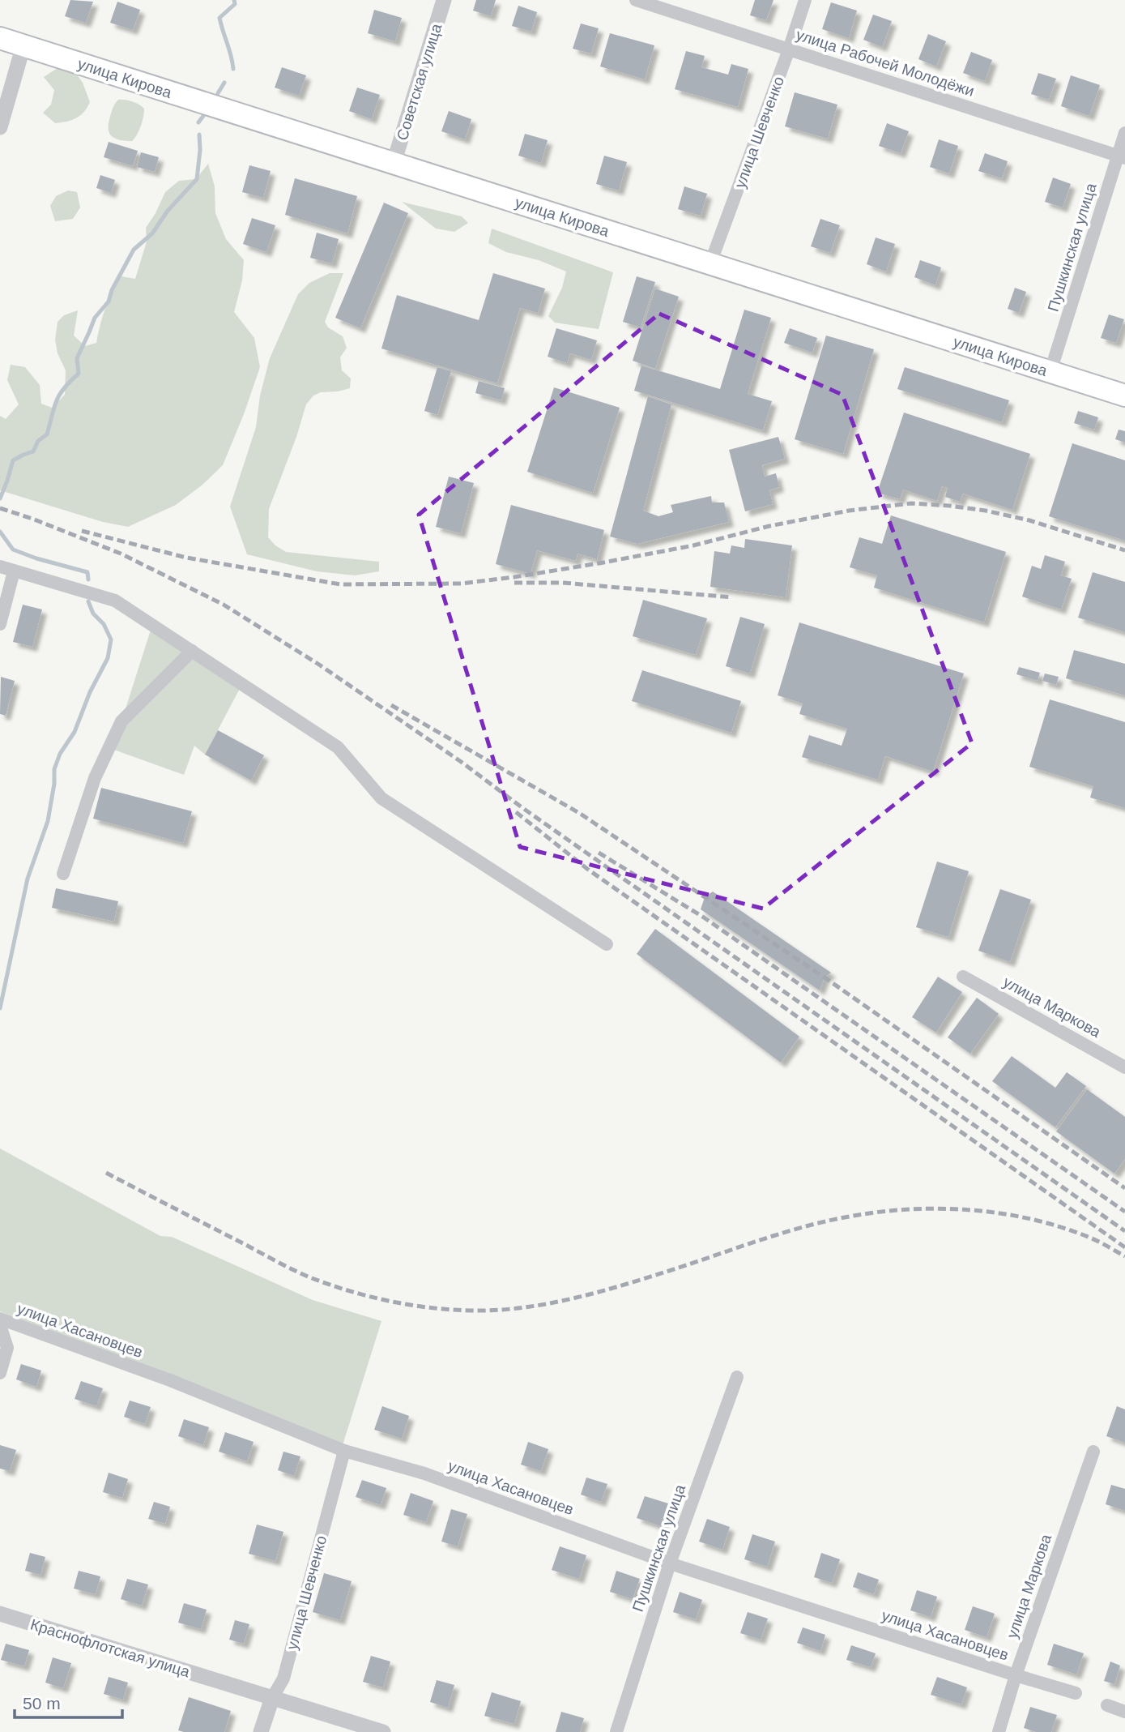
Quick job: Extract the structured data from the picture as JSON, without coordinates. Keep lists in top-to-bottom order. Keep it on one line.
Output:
{"streets":{"main road":["улица Кирова"],"street":["улица Рабочей Молодёжи","Советская улица","улица Шевченко","Пушкинская улица","улица Маркова","улица Хасановцев","Краснофлотская улица"]},"crossings":[["улица Рабочей Молодёжи","улица Шевченко"],["улица Рабочей Молодёжи","Пушкинская улица"],["улица Кирова","Советская улица"],["улица Кирова","улица Шевченко"],["улица Кирова","Пушкинская улица"],["улица Шевченко","улица Хасановцев"],["улица Шевченко","Краснофлотская улица"],["Пушкинская улица","улица Хасановцев"],["улица Маркова","улица Хасановцев"]],"scale_bar":"50 m"}
